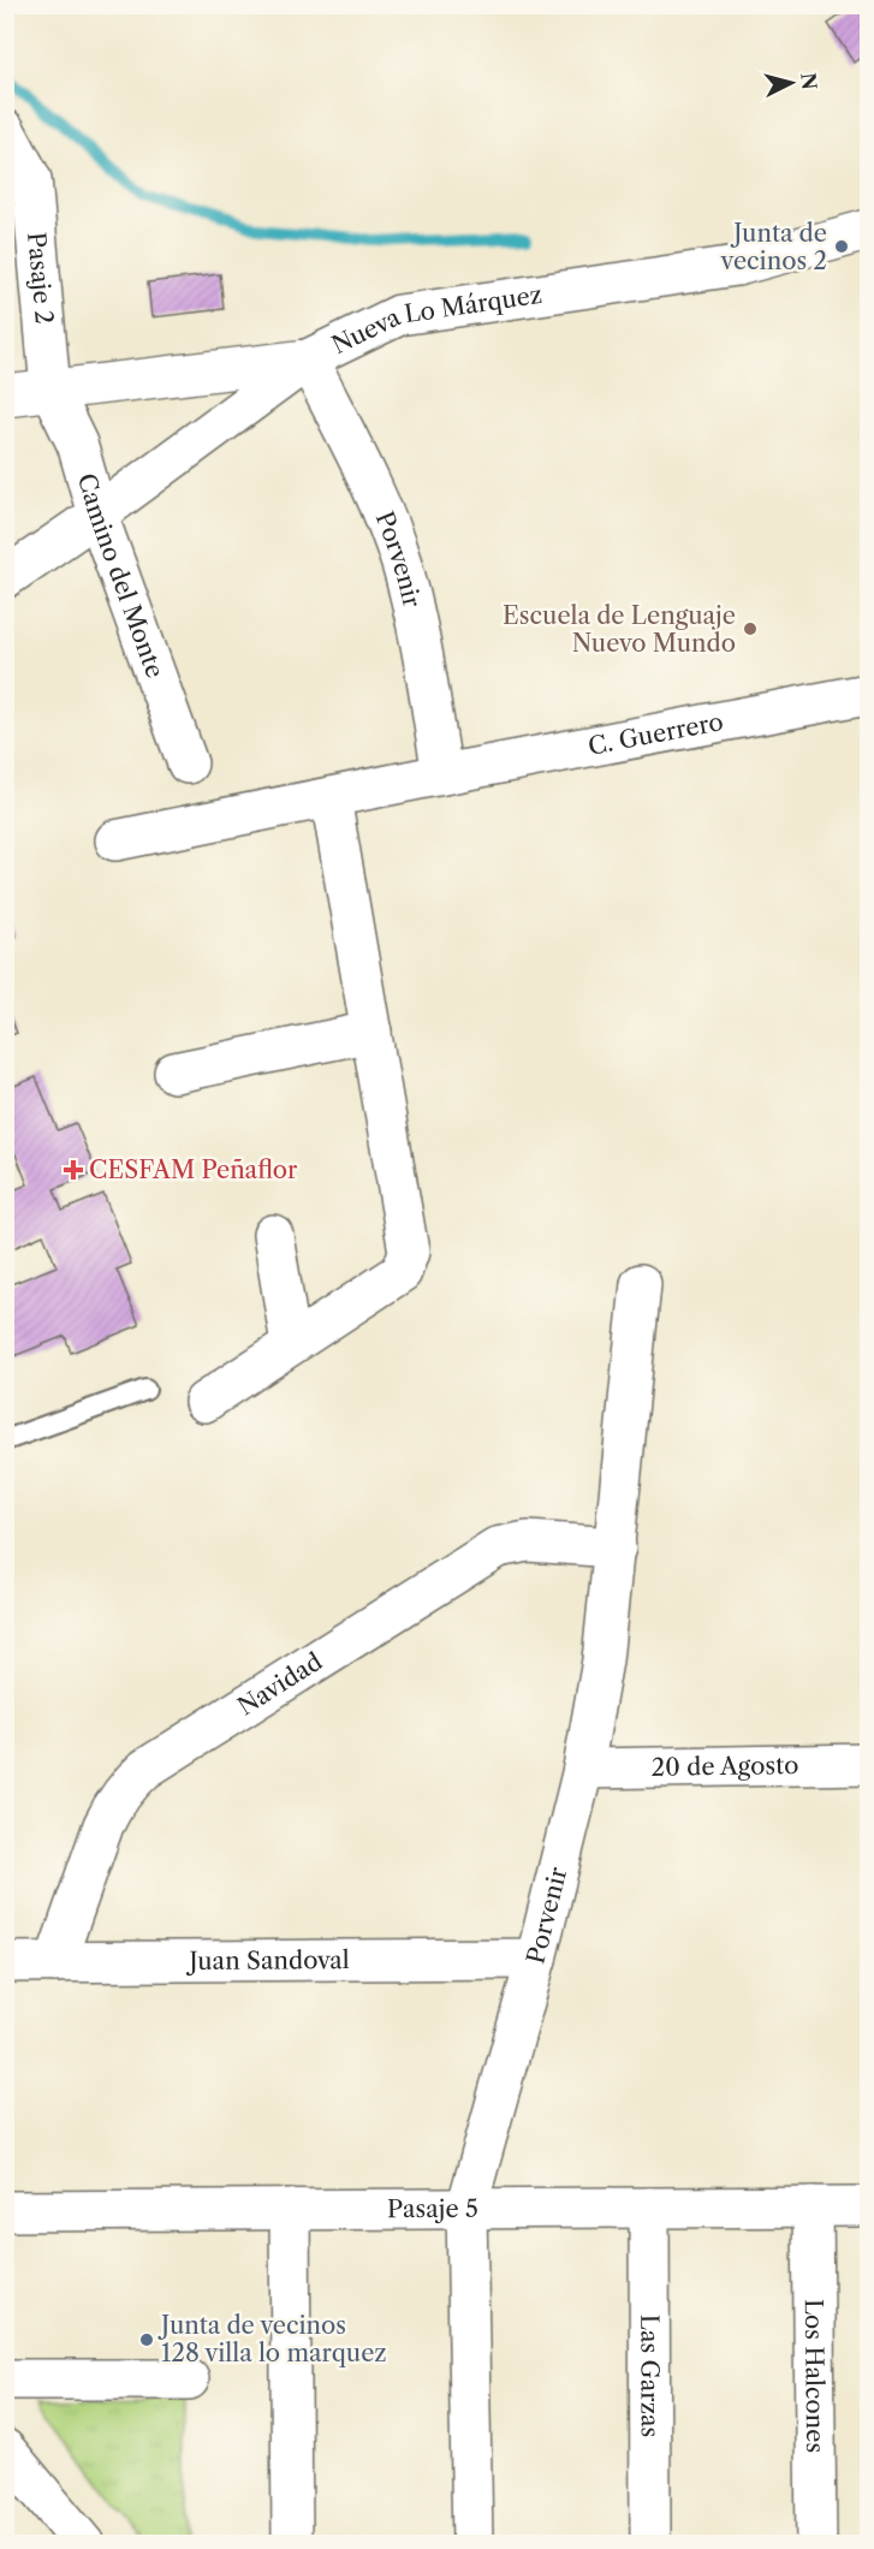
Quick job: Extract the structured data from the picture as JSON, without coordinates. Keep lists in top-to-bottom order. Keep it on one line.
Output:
{"streets":{"street":["Pasaje 2","Nueva Lo Márquez","Porvenir","Camino del Monte","C. Guerrero","Navidad","20 de Agosto","Juan Sandoval","Pasaje 5","Los Halcones","Las Garzas"]},"crossings":[["Pasaje 2","Nueva Lo Márquez"],["Pasaje 2","Camino del Monte"],["Nueva Lo Márquez","Porvenir"],["Nueva Lo Márquez","Camino del Monte"],["Porvenir","C. Guerrero"],["Porvenir","Navidad"],["Porvenir","20 de Agosto"],["Porvenir","Juan Sandoval"],["Porvenir","Pasaje 5"],["Navidad","Juan Sandoval"],["Pasaje 5","Los Halcones"],["Pasaje 5","Las Garzas"]],"places":{"other":["Junta de vecinos 2","Escuela de Lenguaje Nuevo Mundo","Junta de vecinos 128 villa lo marquez"],"health":["CESFAM Peñaflor"]},"north":"right"}
